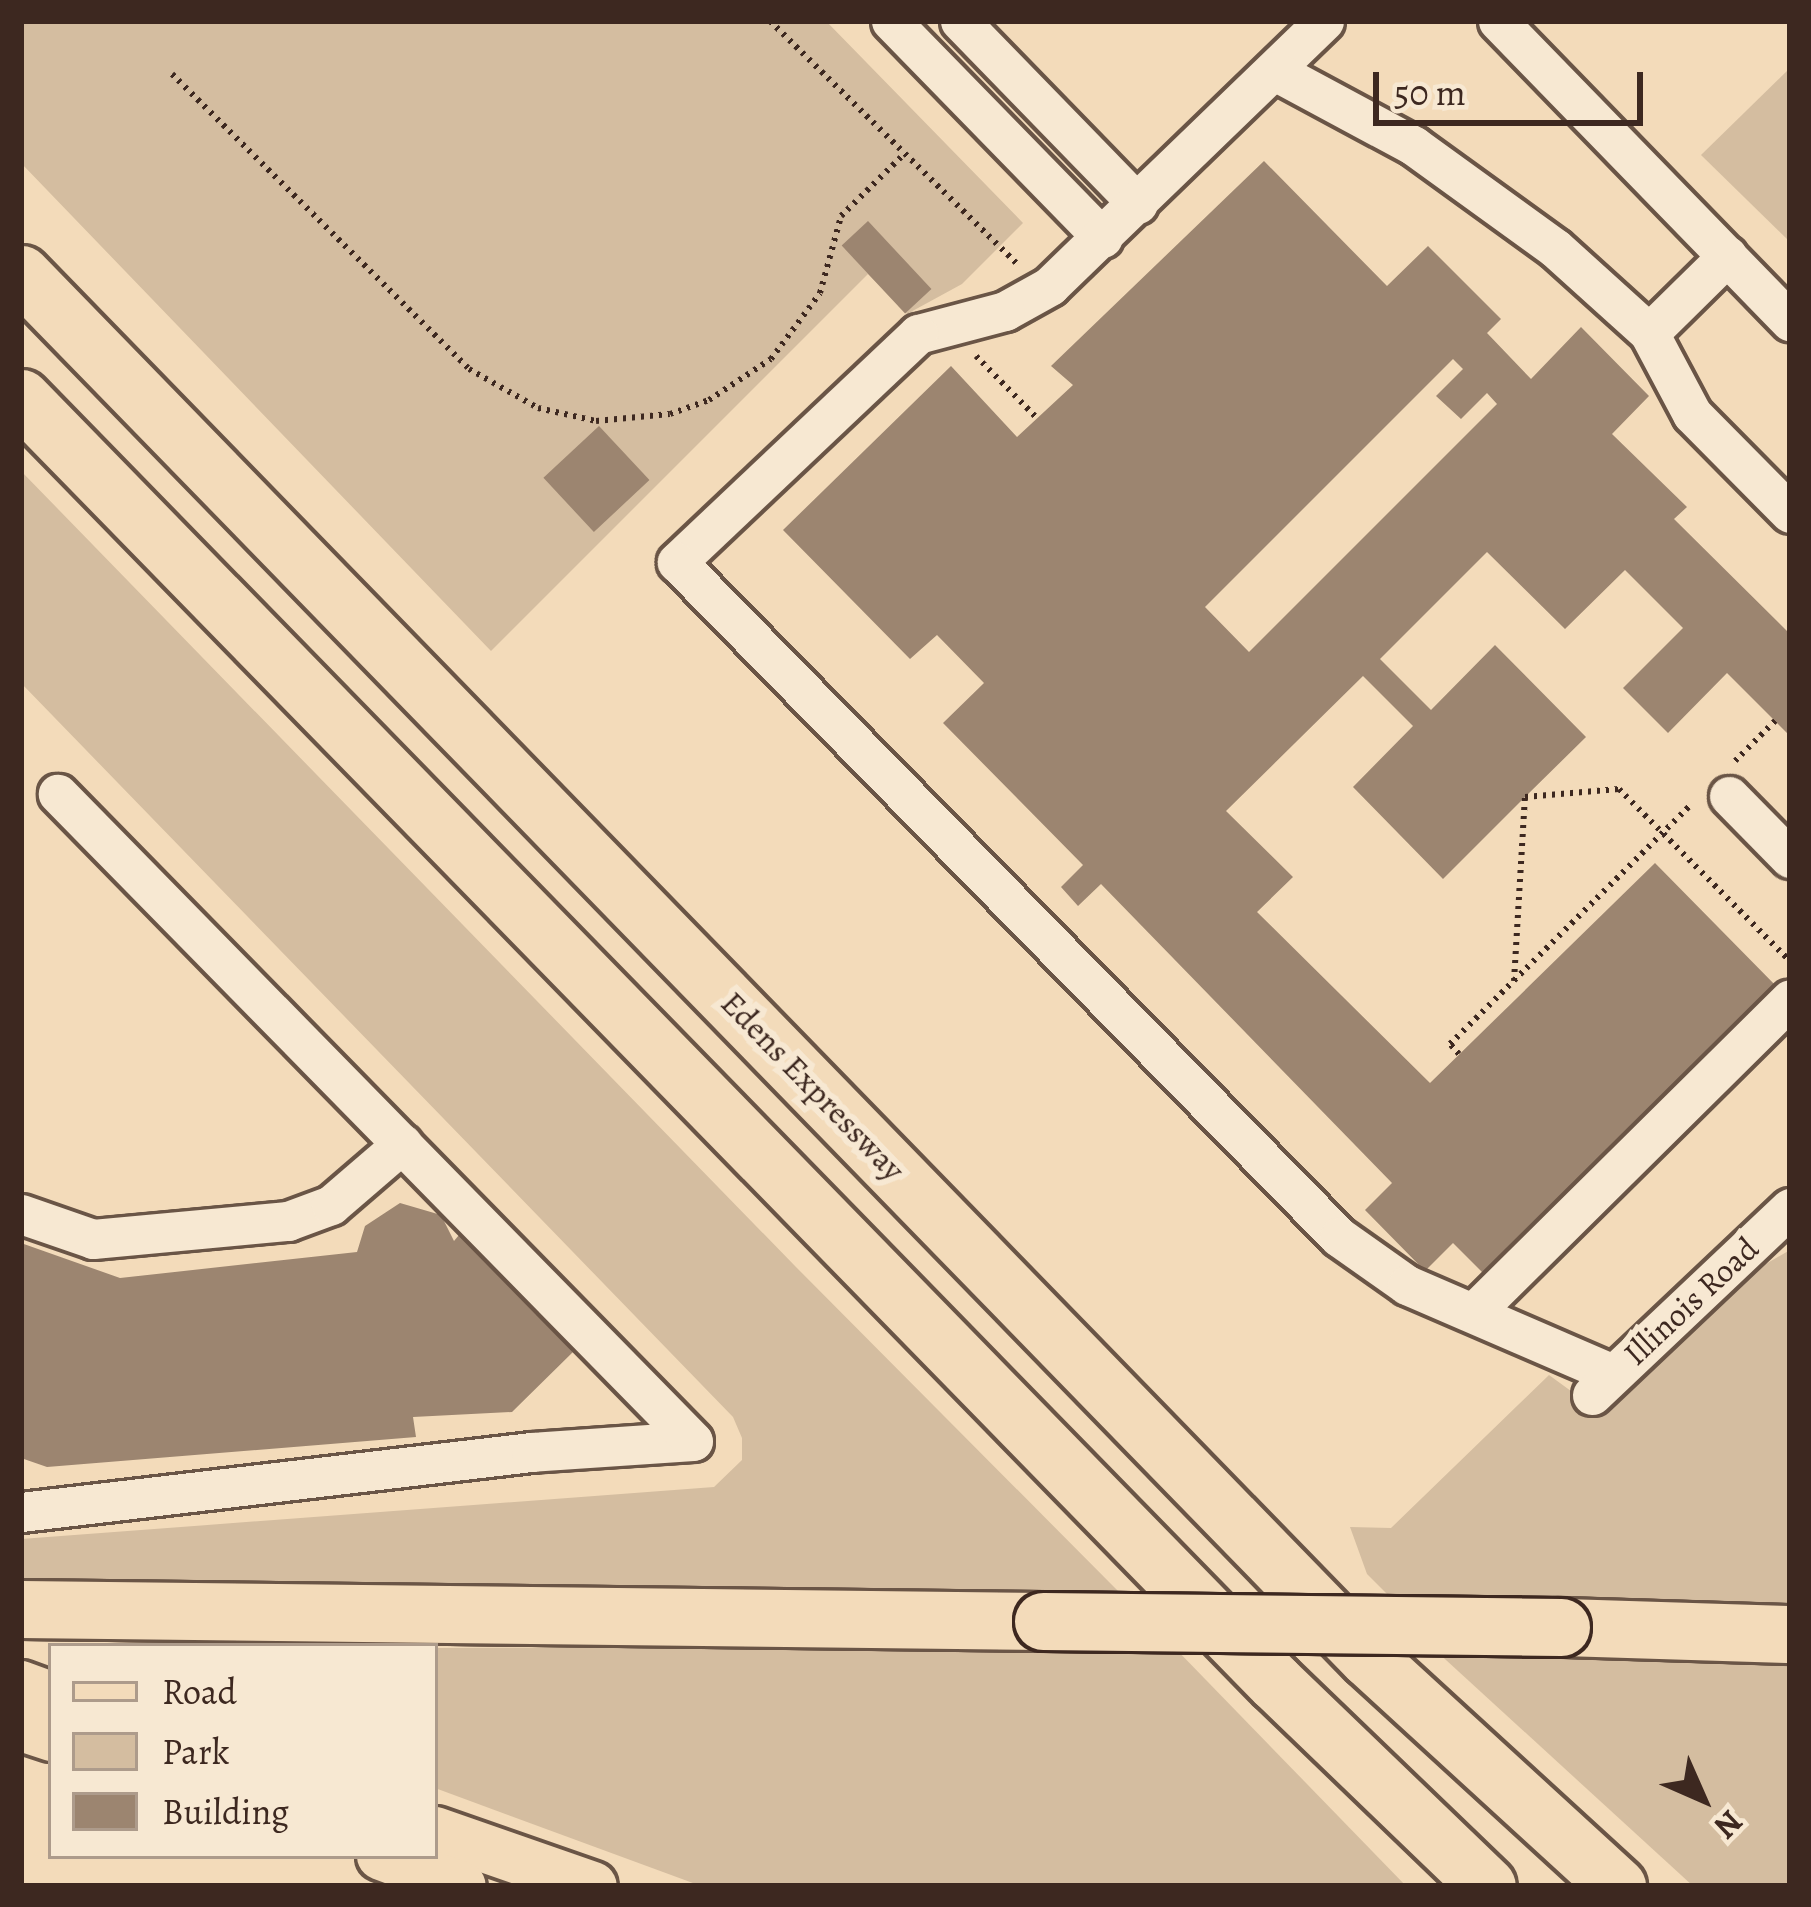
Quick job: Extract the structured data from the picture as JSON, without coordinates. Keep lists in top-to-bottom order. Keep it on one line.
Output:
{"streets":{"highway":["Edens Expressway"],"street":["Illinois Road"]},"legend":["Road","Park","Building"],"scale_bar":"50 m","north":"bottom right"}
